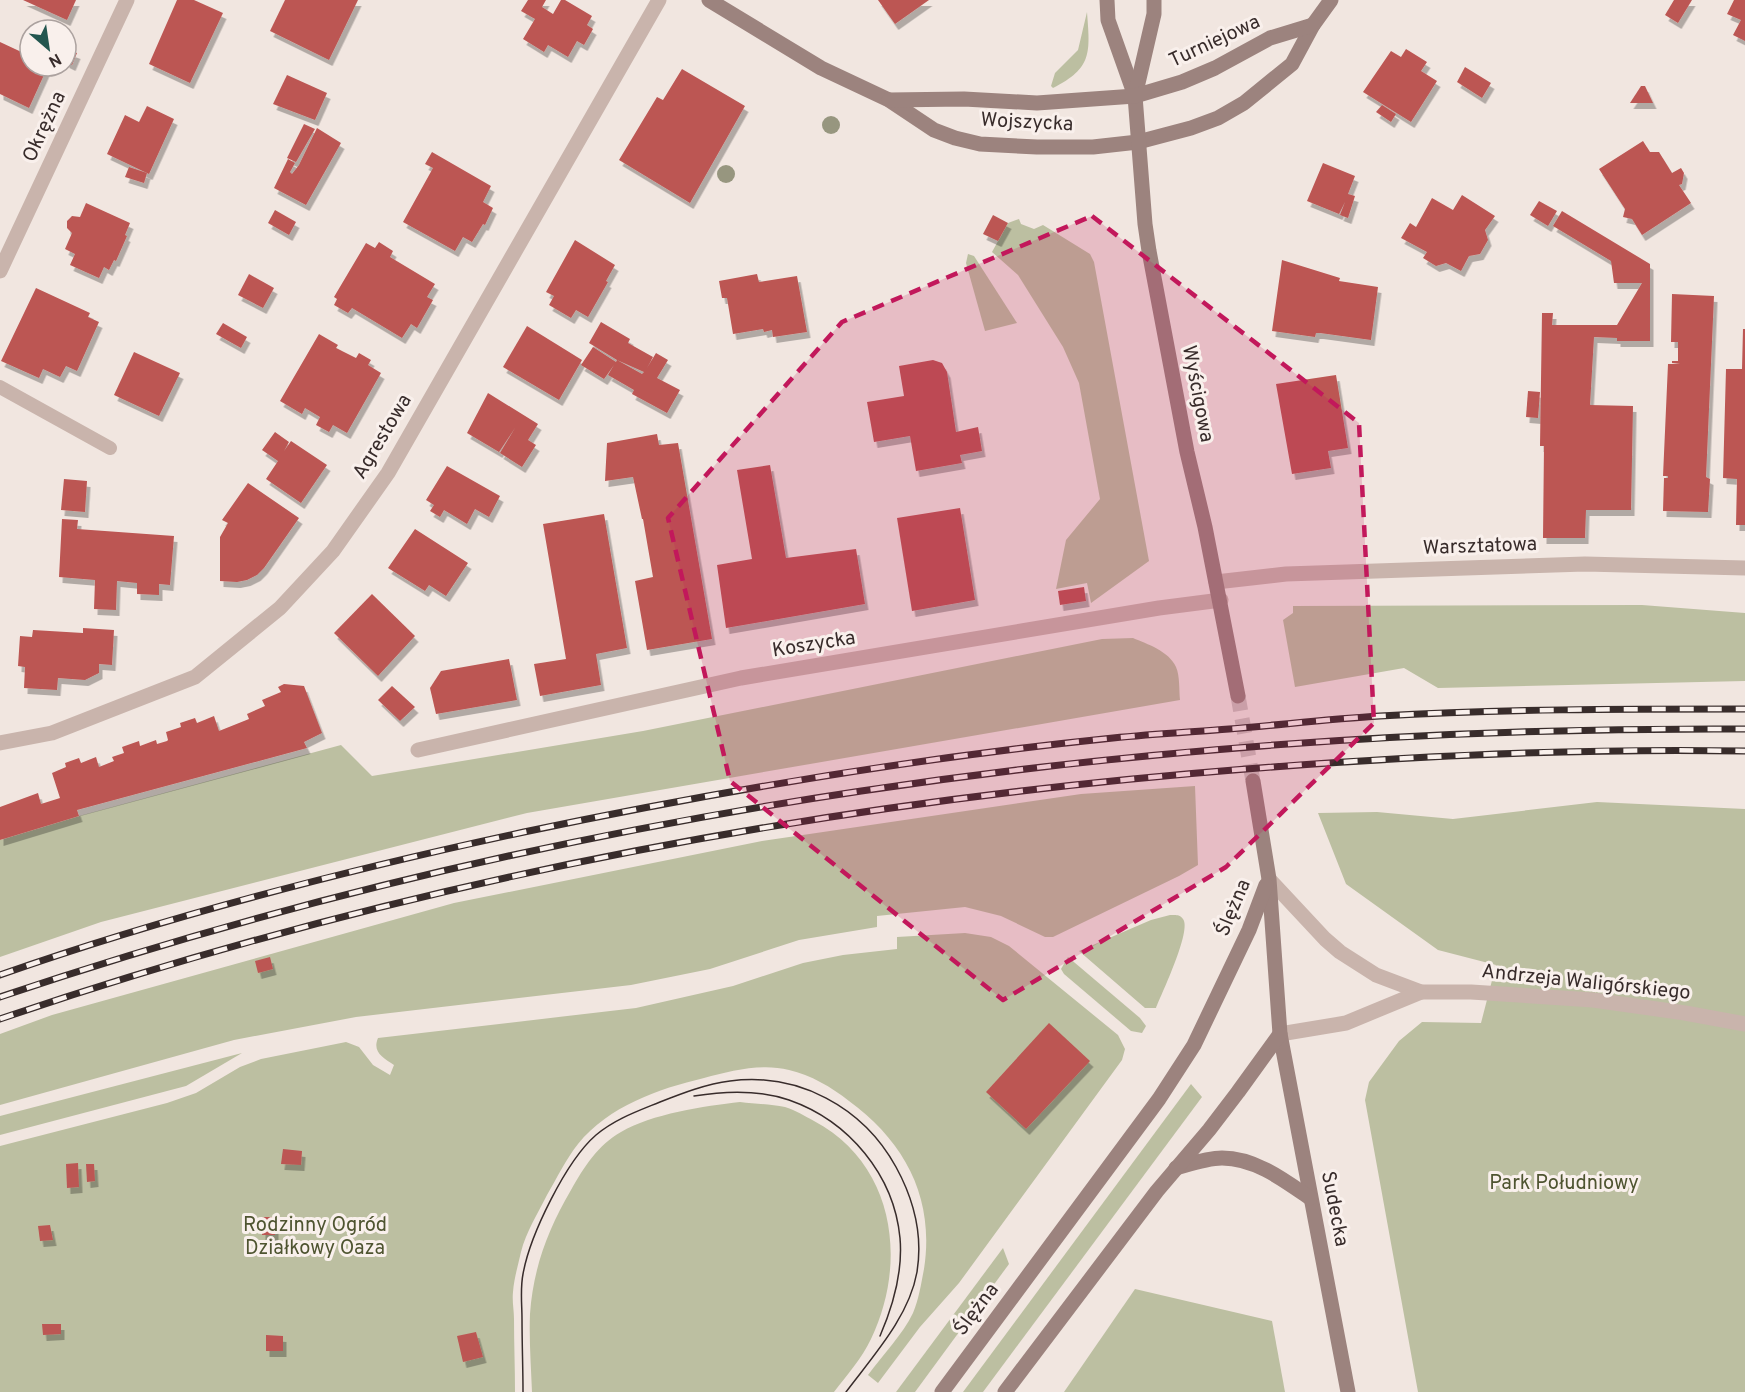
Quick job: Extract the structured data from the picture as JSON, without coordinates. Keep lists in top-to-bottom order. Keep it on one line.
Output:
{"streets":{"main road":["Turniejowa","Wojszycka","Wyścigowa","Ślężna","Sudecka"],"street":["Okrężna","Agrestowa","Warsztatowa","Koszycka","Andrzeja Waligórskiego"]},"crossings":[["Turniejowa","Wojszycka"],["Turniejowa","Wyścigowa"],["Wojszycka","Wyścigowa"],["Wyścigowa","Warsztatowa"],["Wyścigowa","Koszycka"],["Ślężna","Andrzeja Waligórskiego"],["Ślężna","Sudecka"],["Andrzeja Waligórskiego","Sudecka"]],"parks":["Park Południowy","Rodzinny Ogród Działkowy Oaza"],"north":"bottom right"}
